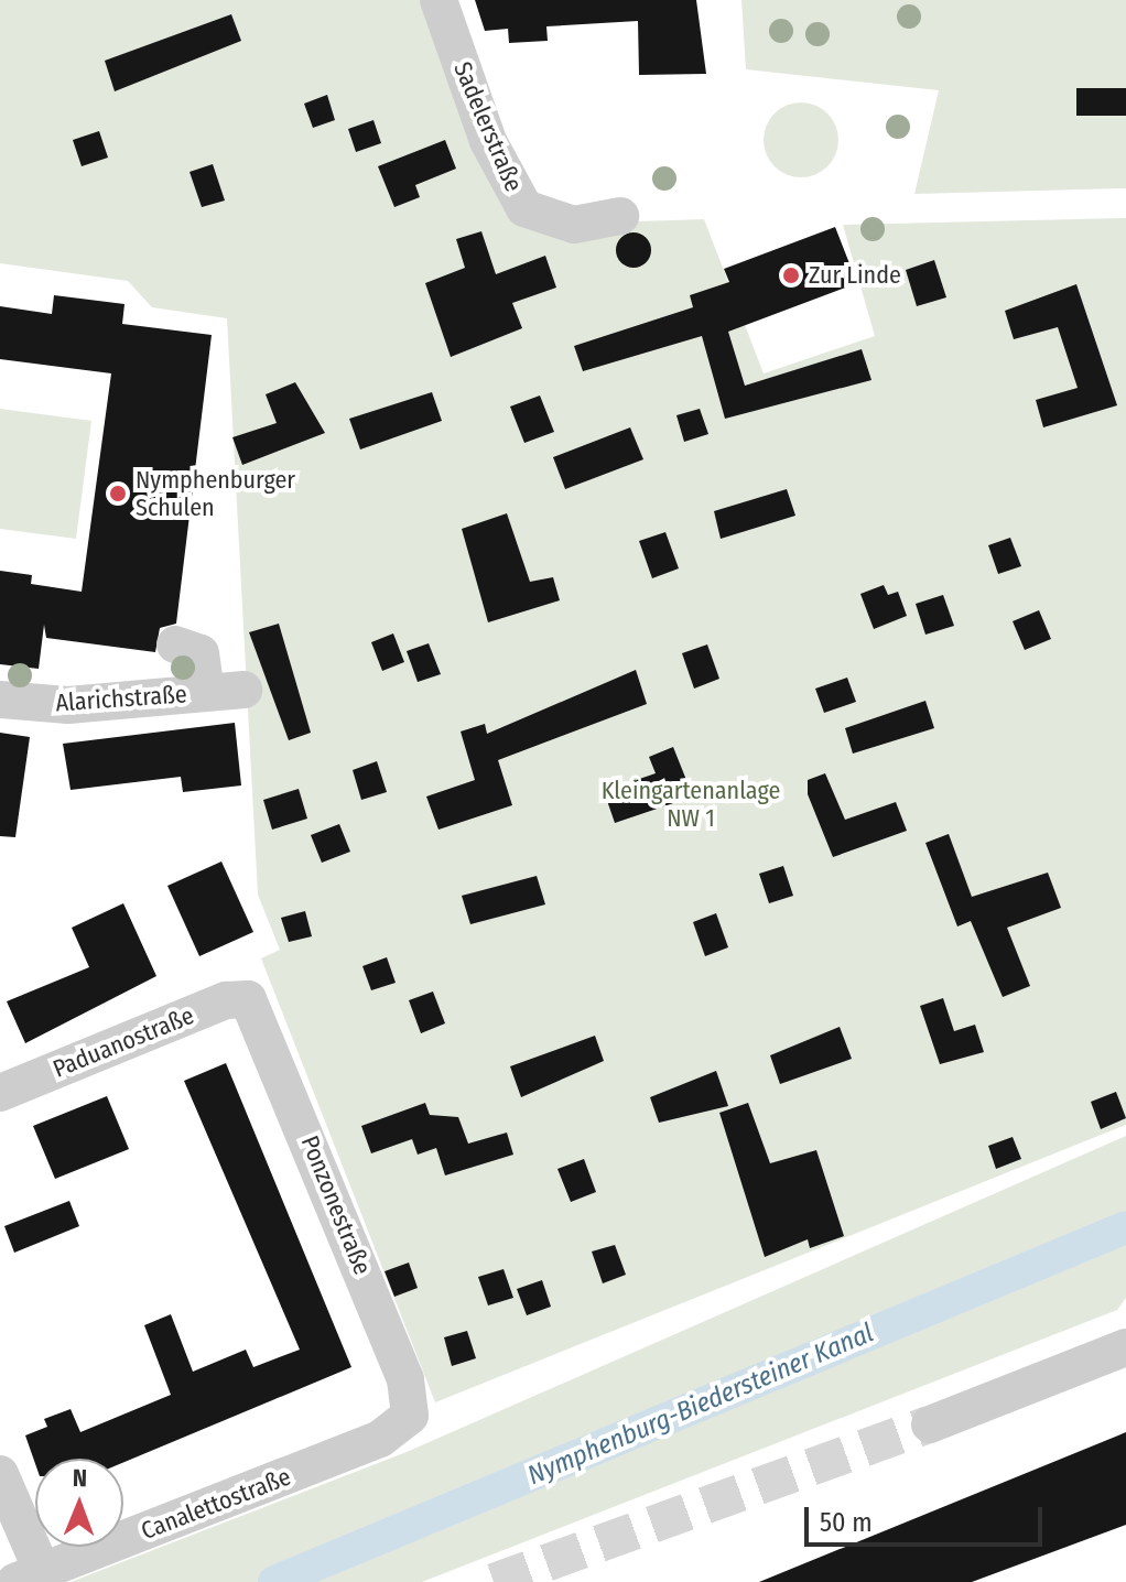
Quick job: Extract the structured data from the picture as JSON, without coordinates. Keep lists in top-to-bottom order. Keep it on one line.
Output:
{"streets":{"street":["Sadelerstraße","Alarichstraße","Paduanostraße","Ponzonestraße","Canalettostraße"]},"crossings":[["Paduanostraße","Ponzonestraße"],["Ponzonestraße","Canalettostraße"]],"water":["Nymphenburg-Biedersteiner Kanal"],"parks":["Kleingartenanlage NW 1"],"places":["Zur Linde","Nymphenburger Schulen"],"scale_bar":"50 m","north":"top"}
